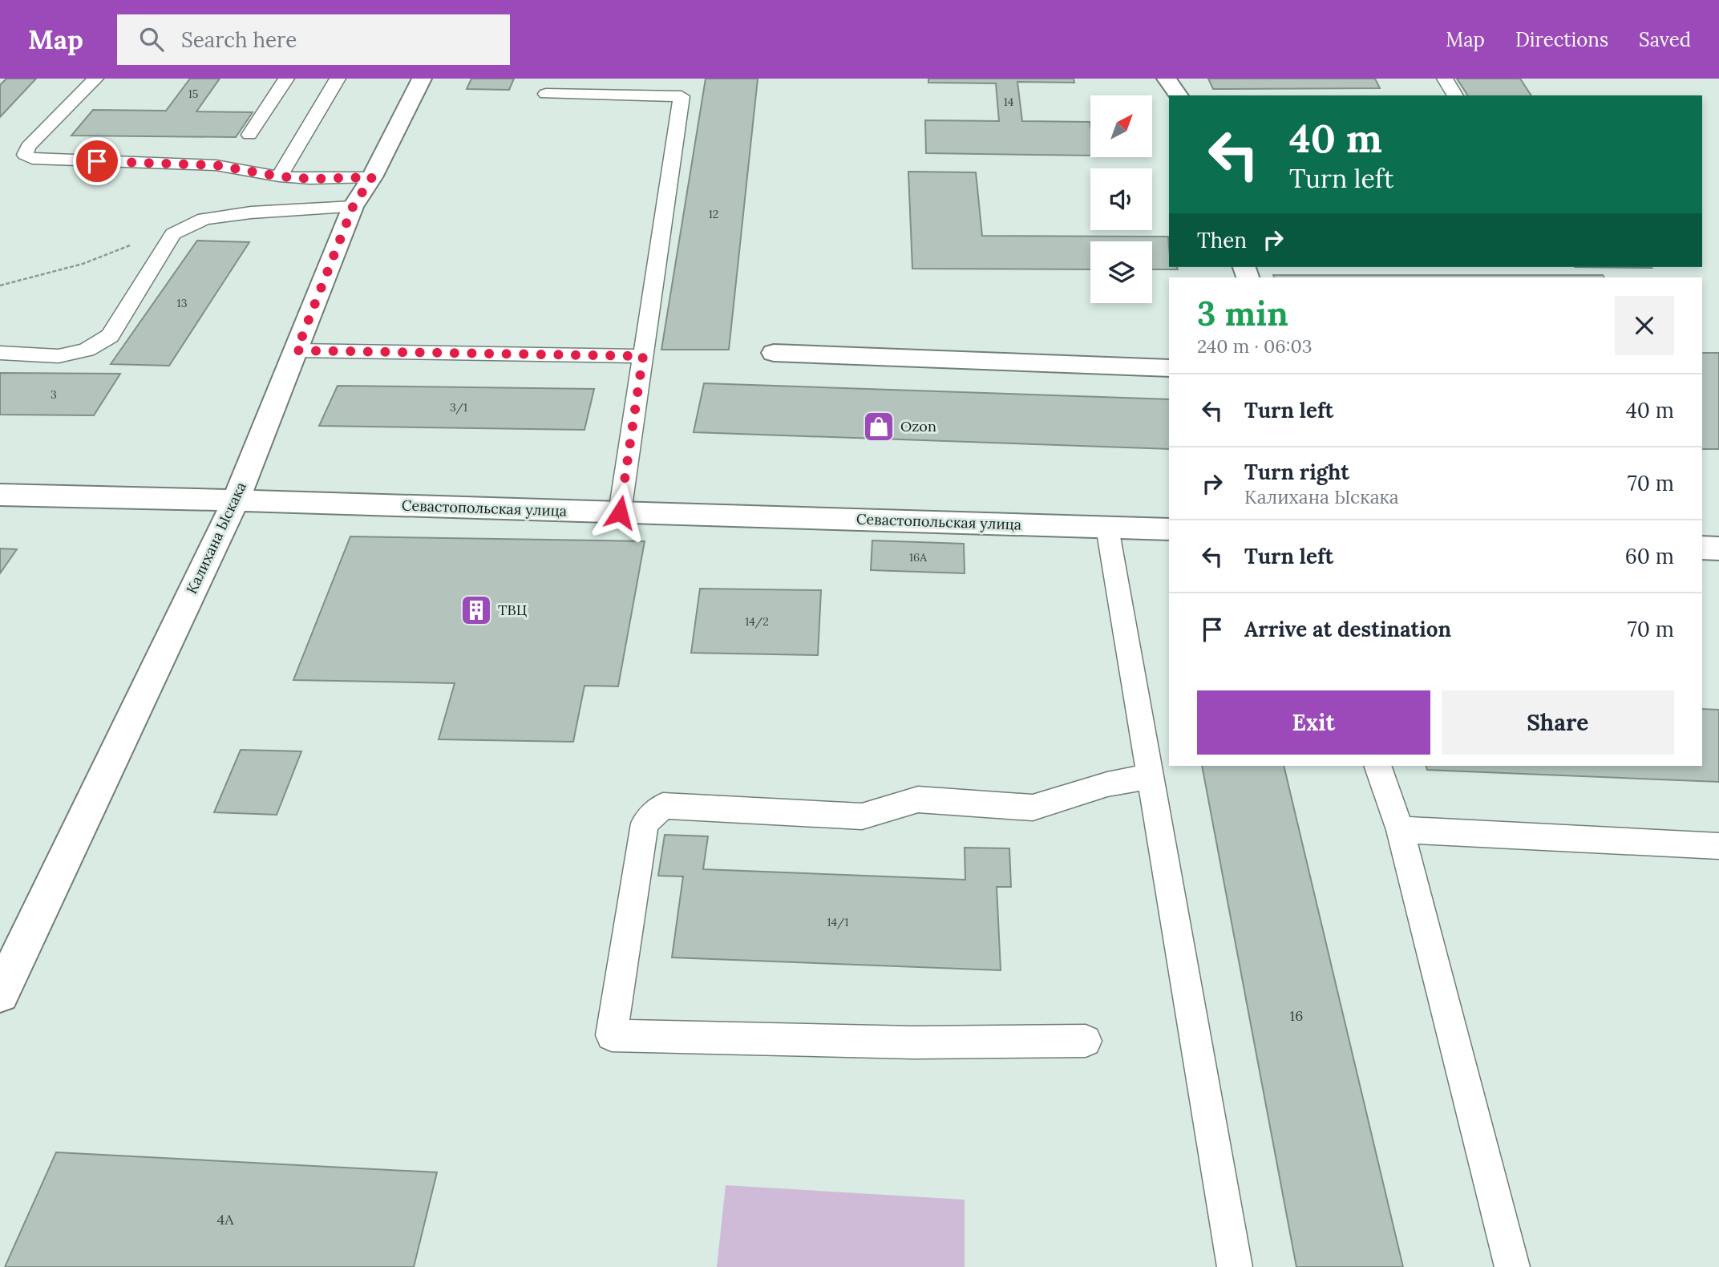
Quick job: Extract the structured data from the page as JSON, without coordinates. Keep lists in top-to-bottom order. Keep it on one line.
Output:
{"streets":{"street":["Севастопольская улица","Калихана Ыскака"]},"crossings":[["Севастопольская улица","Калихана Ыскака"]],"places":{"shop":["Ozon"],"building":["ТВЦ"]},"house_numbers":["15","14","12","13","3","3/1","16А","14/2","14/1","16","4А"],"north":"top right","page":{"header":"Map","search":"Search here","nav":["Map","Directions","Saved"],"turn":["40 m","Turn left"],"then":"Then","heading":["3 min","240 m · 06:03"],"list":[{"name":"Turn left","value":"40 m"},{"name":"Turn right","note":"Калихана Ыскака","value":"70 m"},{"name":"Turn left","value":"60 m"},{"name":"Arrive at destination","value":"70 m"}],"buttons":["Exit","Share"]}}
